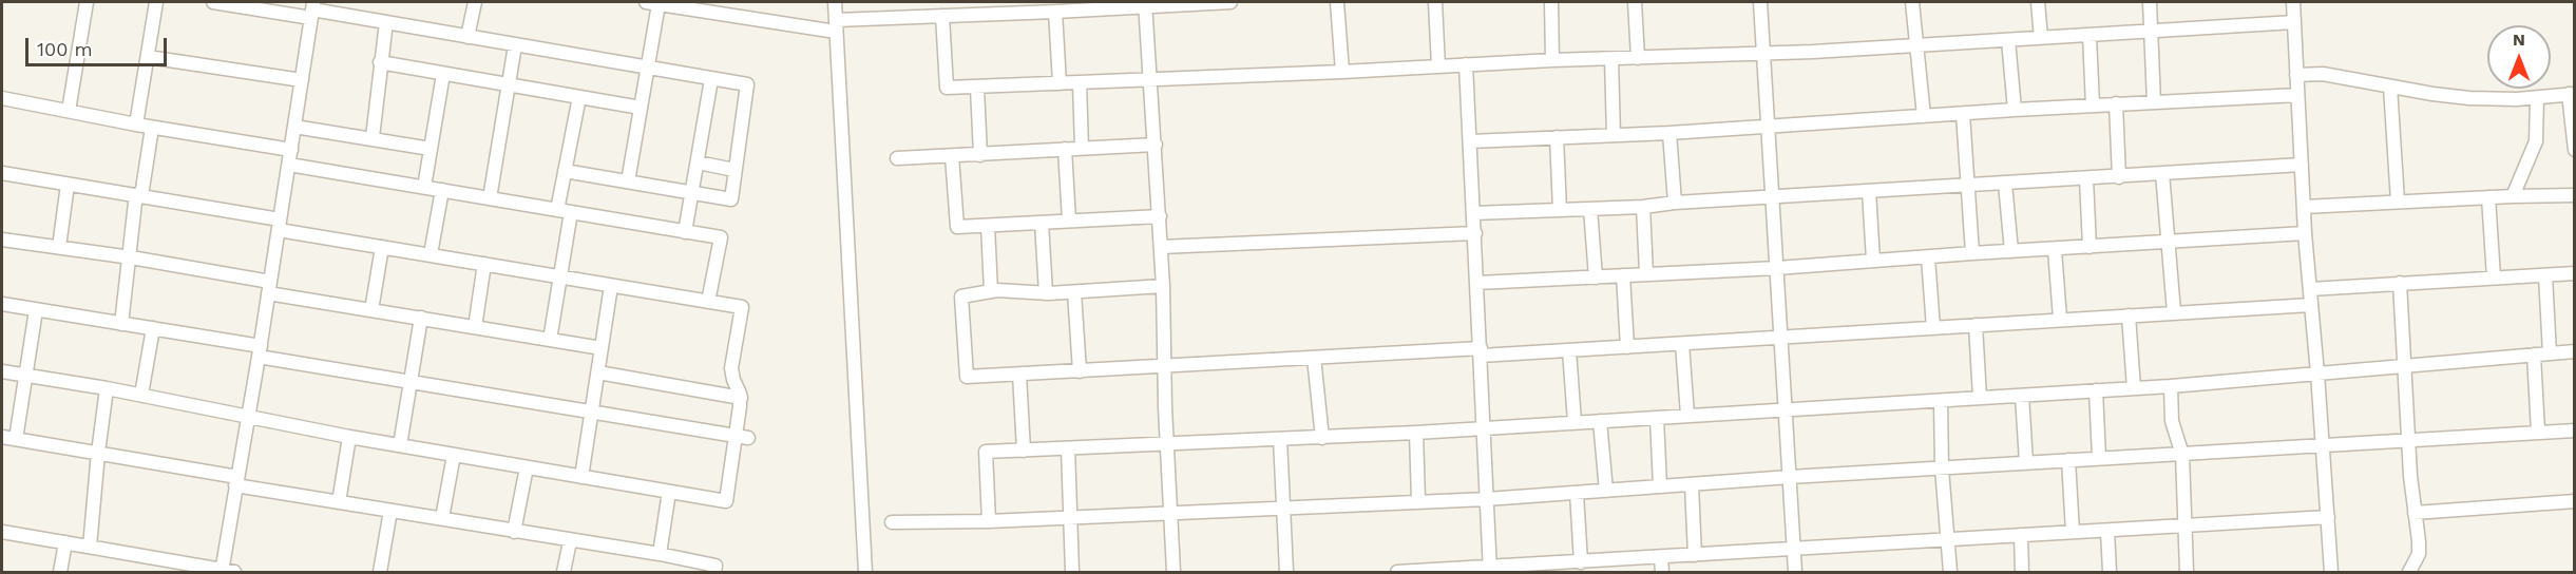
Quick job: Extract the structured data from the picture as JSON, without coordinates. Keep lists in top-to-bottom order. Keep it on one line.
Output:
{"scale_bar":"100 m","north":"top"}
